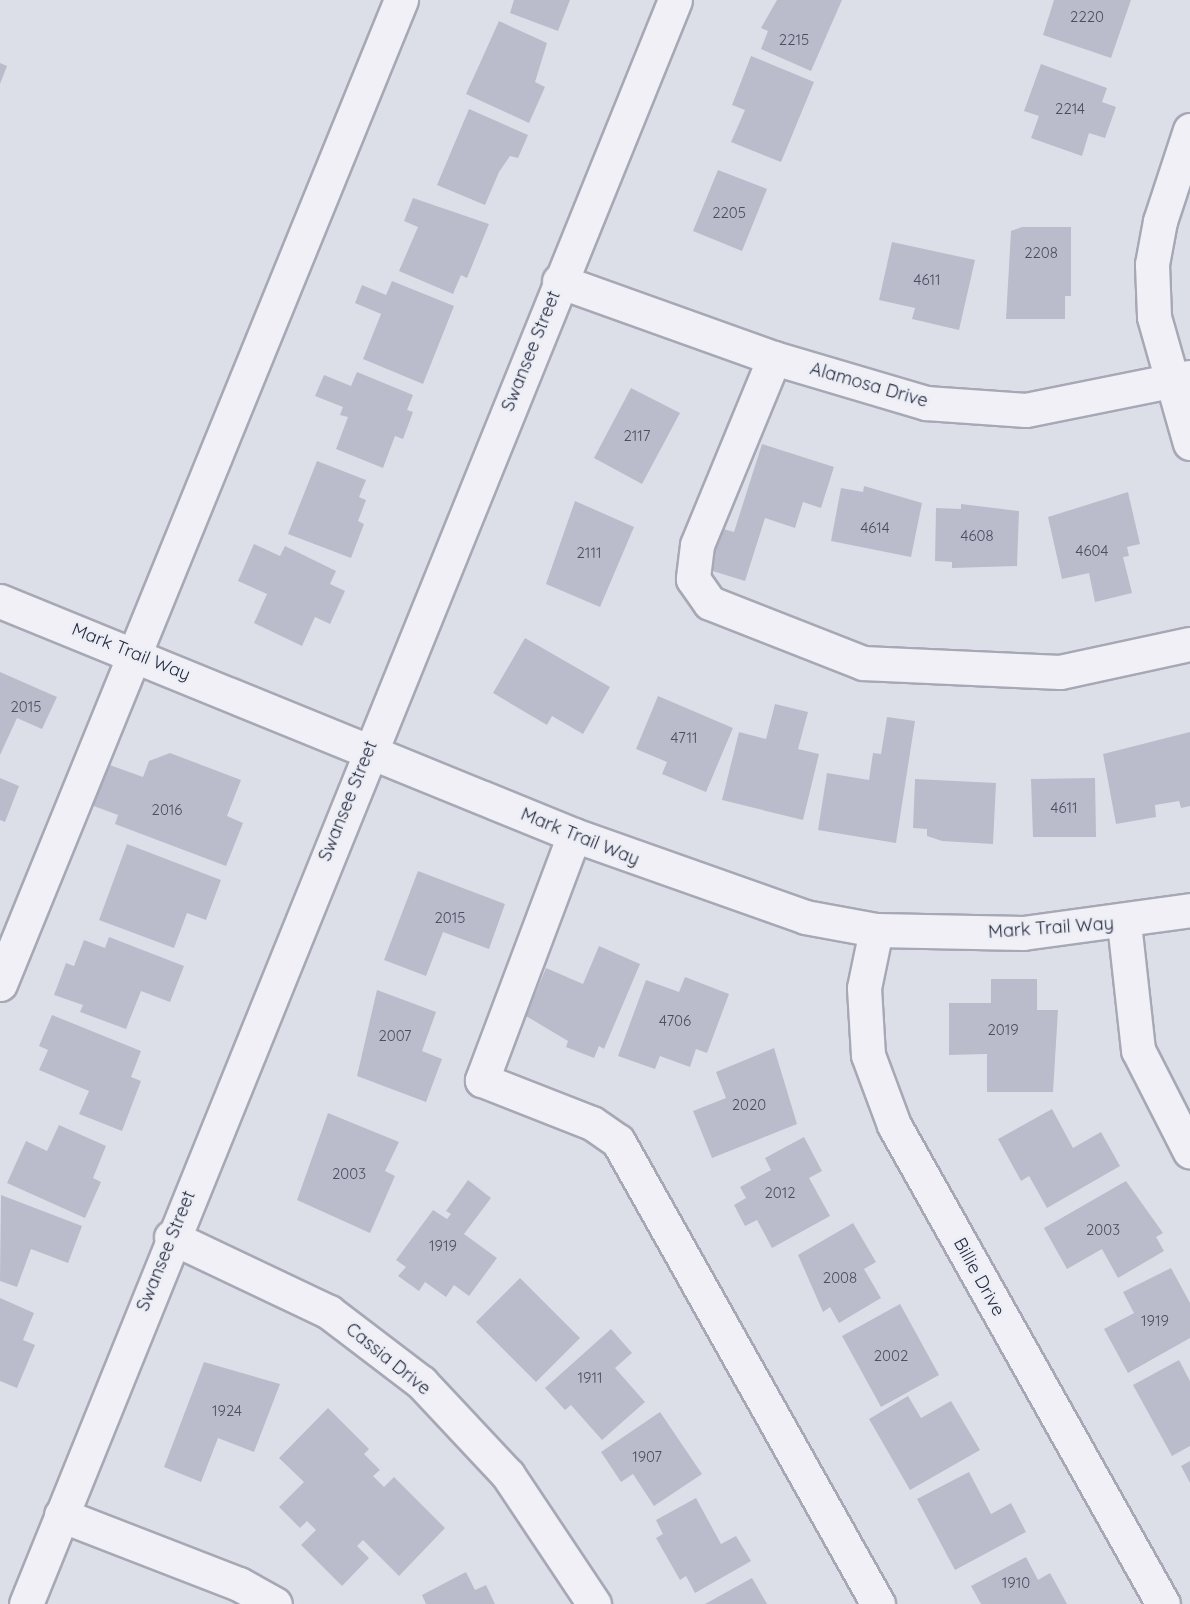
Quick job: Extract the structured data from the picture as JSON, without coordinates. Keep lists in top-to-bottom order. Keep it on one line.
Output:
{"streets":{"street":["Swansee Street","Alamosa Drive","Mark Trail Way","Billie Drive","Cassia Drive"]},"crossings":[["Swansee Street","Alamosa Drive"],["Swansee Street","Mark Trail Way"],["Swansee Street","Cassia Drive"],["Mark Trail Way","Billie Drive"]],"house_numbers":["2220","2215","2214","2205","2208","4611","2117","4614","4608","4604","2111","2015","4711","4611","2016","2015","4706","2019","2007","2020","2003","2012","2003","1919","2008","1919","2002","1911","1924","1907","1910"]}
